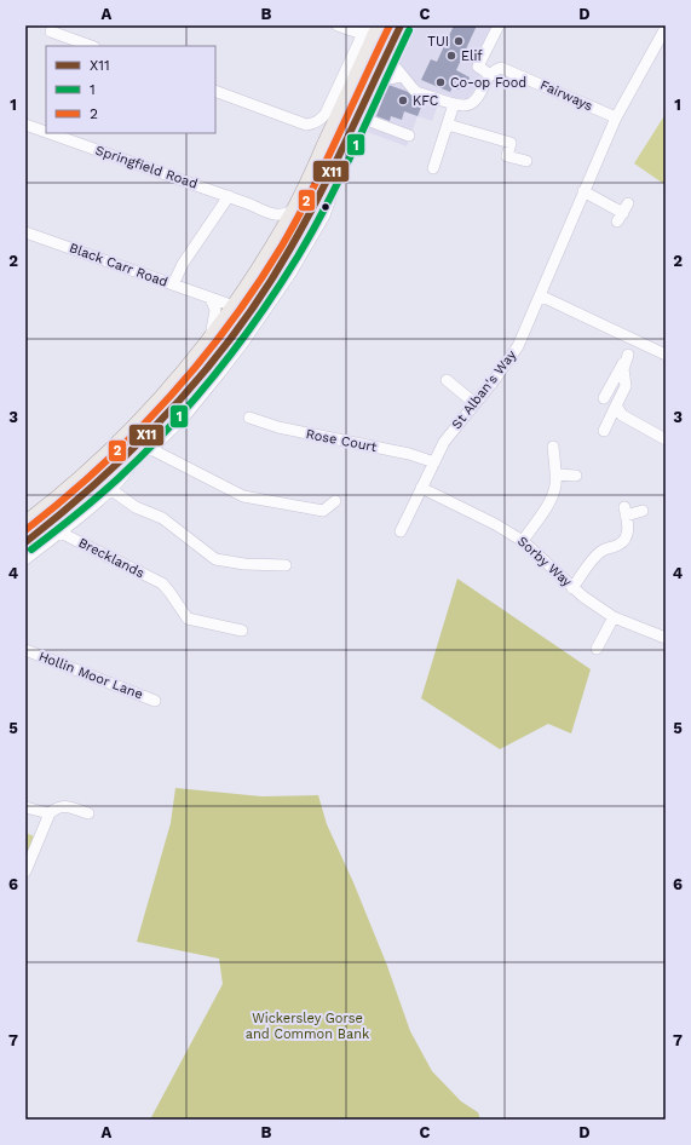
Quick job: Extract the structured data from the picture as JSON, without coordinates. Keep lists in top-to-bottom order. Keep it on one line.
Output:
{"streets":{"street":["Fairways","Springfield Road","Black Carr Road","St Alban's Way","Rose Court","Brecklands","Sorby Way","Hollin Moor Lane"]},"crossings":[["Fairways","St Alban's Way"],["St Alban's Way","Rose Court"],["St Alban's Way","Sorby Way"]],"parks":["Wickersley Gorse and Common Bank"],"places":["TUI","Elif","Co-op Food","KFC"],"lines":["transit line X11","transit line 2","transit line 1"],"legend":["X11","1","2"],"grid":{"columns":["A","B","C","D"],"rows":["1","2","3","4","5","6","7"]}}
